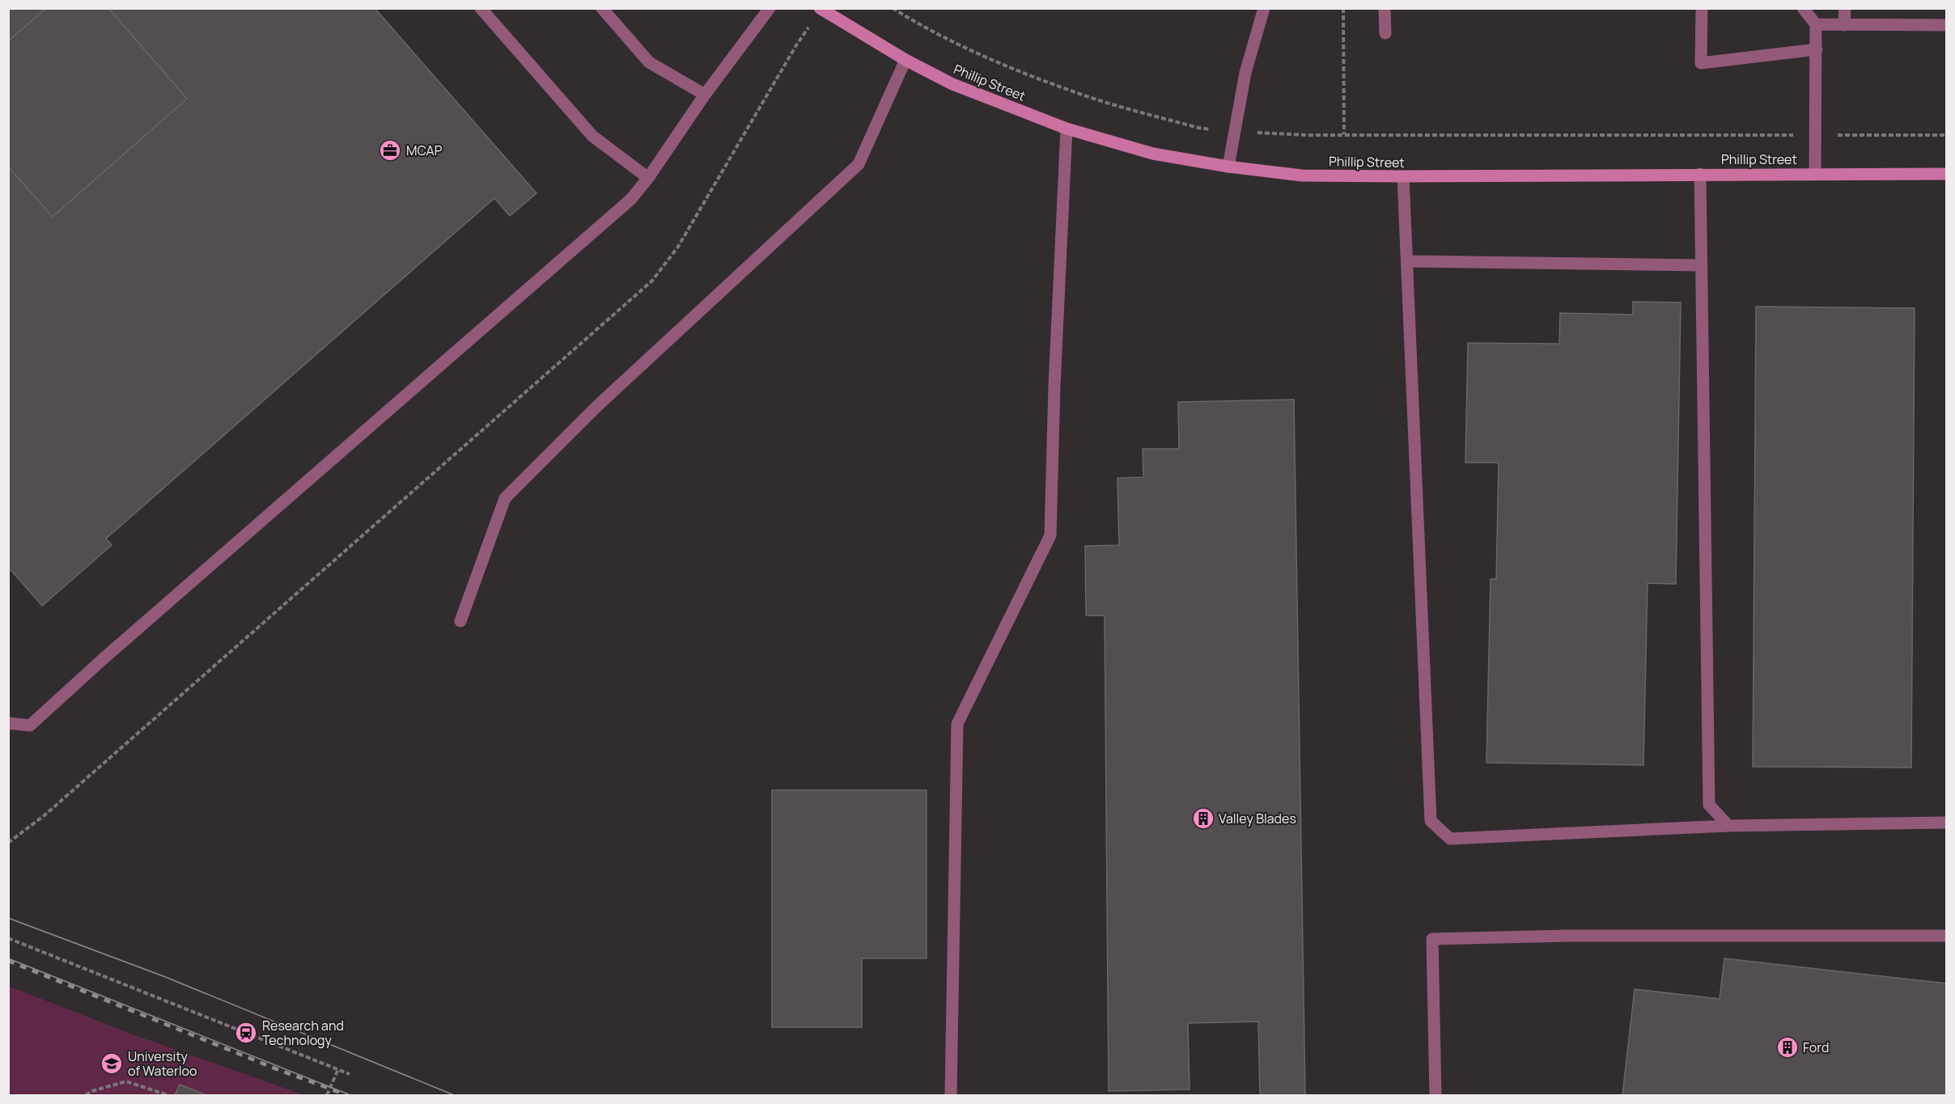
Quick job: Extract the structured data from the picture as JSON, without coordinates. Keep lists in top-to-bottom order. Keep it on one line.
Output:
{"streets":{"street":["Phillip Street"]},"places":{"office":["MCAP"],"building":["Valley Blades","Ford"],"station":["Research and Technology"],"school or university":["University of Waterloo"]}}
